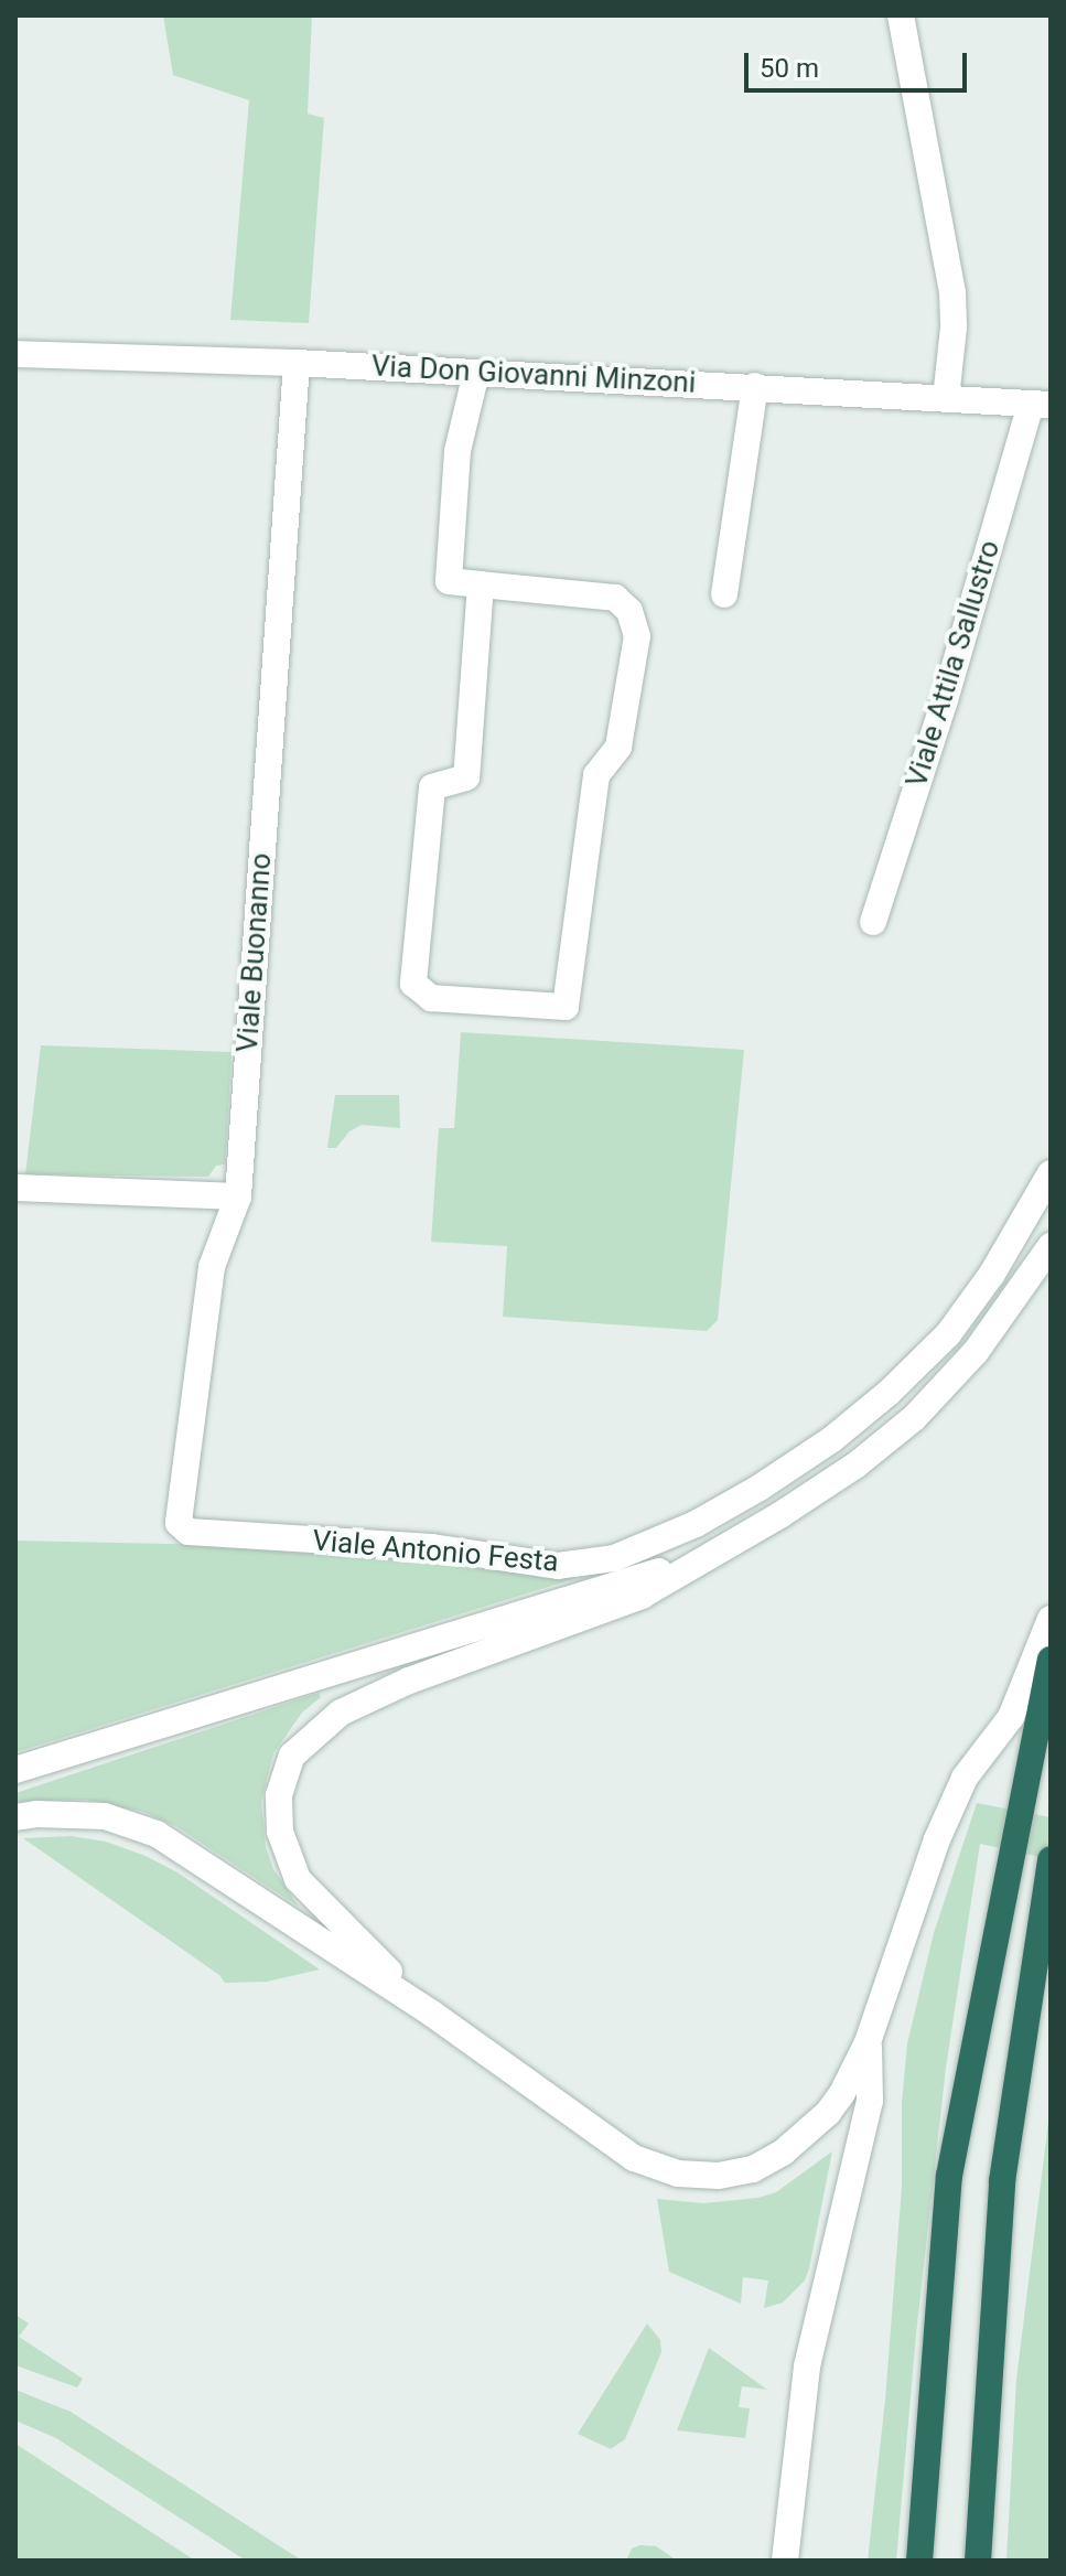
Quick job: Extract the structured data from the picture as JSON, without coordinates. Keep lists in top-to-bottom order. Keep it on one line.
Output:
{"streets":{"street":["Via Don Giovanni Minzoni","Viale Attila Sallustro","Viale Buonanno","Viale Antonio Festa"]},"crossings":[["Via Don Giovanni Minzoni","Viale Attila Sallustro"],["Via Don Giovanni Minzoni","Viale Buonanno"],["Viale Buonanno","Viale Antonio Festa"]],"scale_bar":"50 m"}
